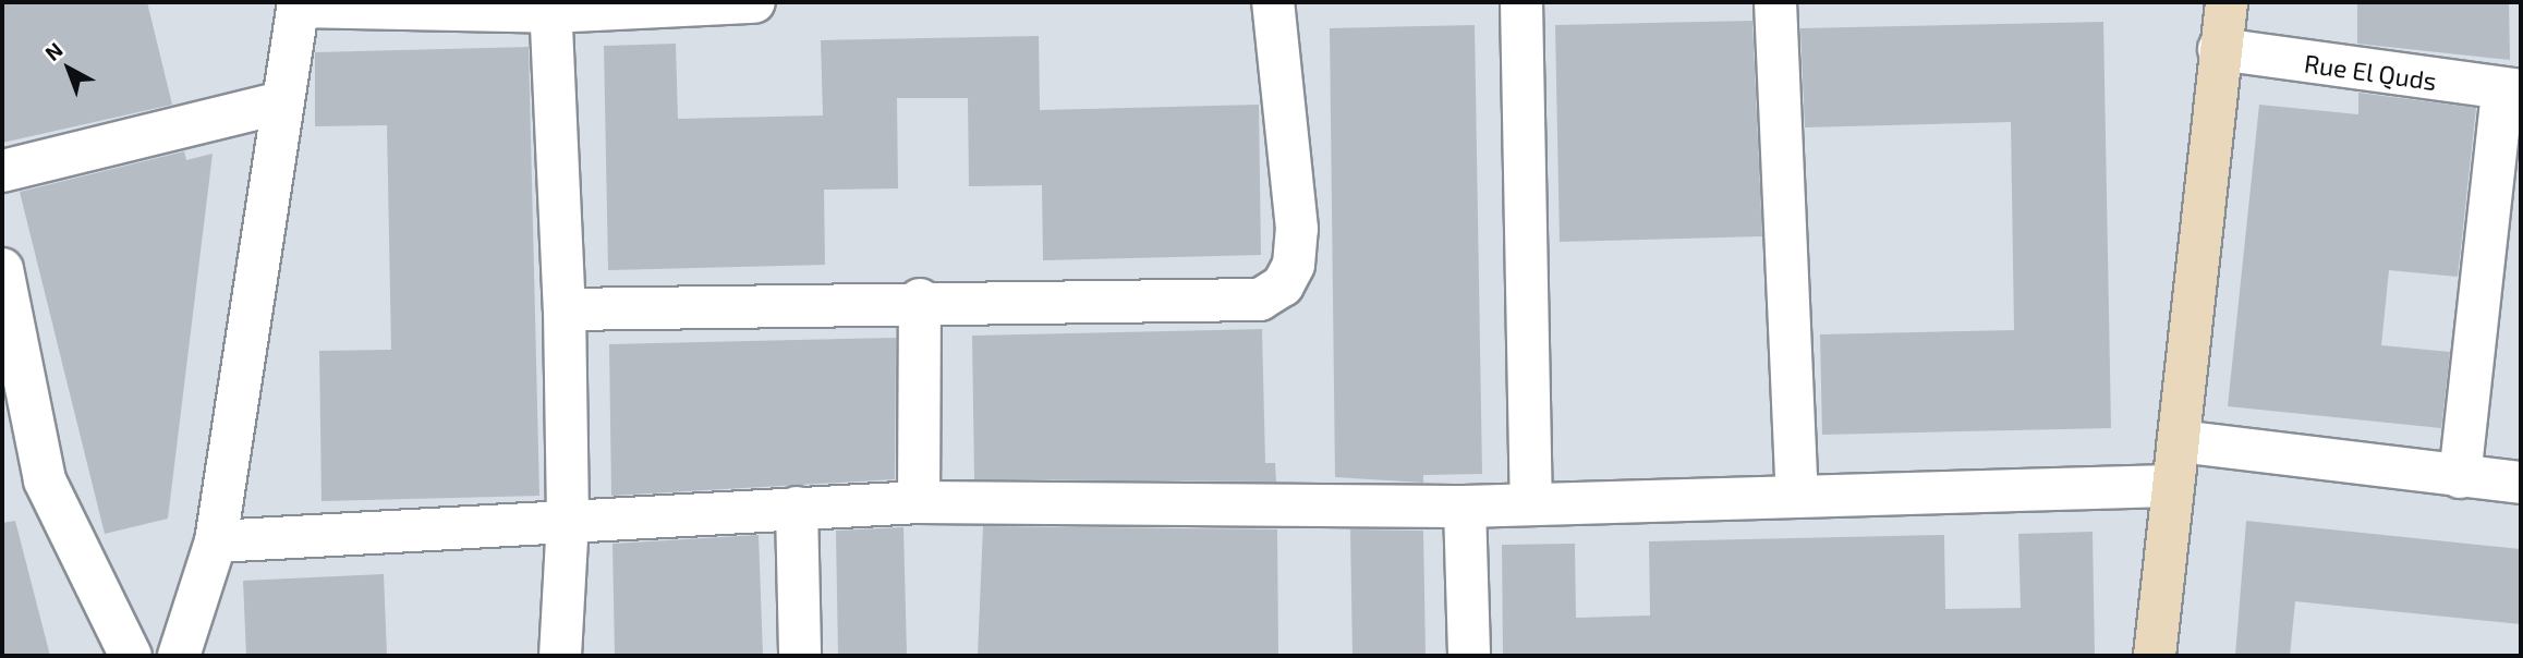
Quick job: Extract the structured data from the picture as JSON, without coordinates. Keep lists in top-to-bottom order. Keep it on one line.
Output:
{"streets":{"street":["Rue El Quds"]},"north":"top left"}
